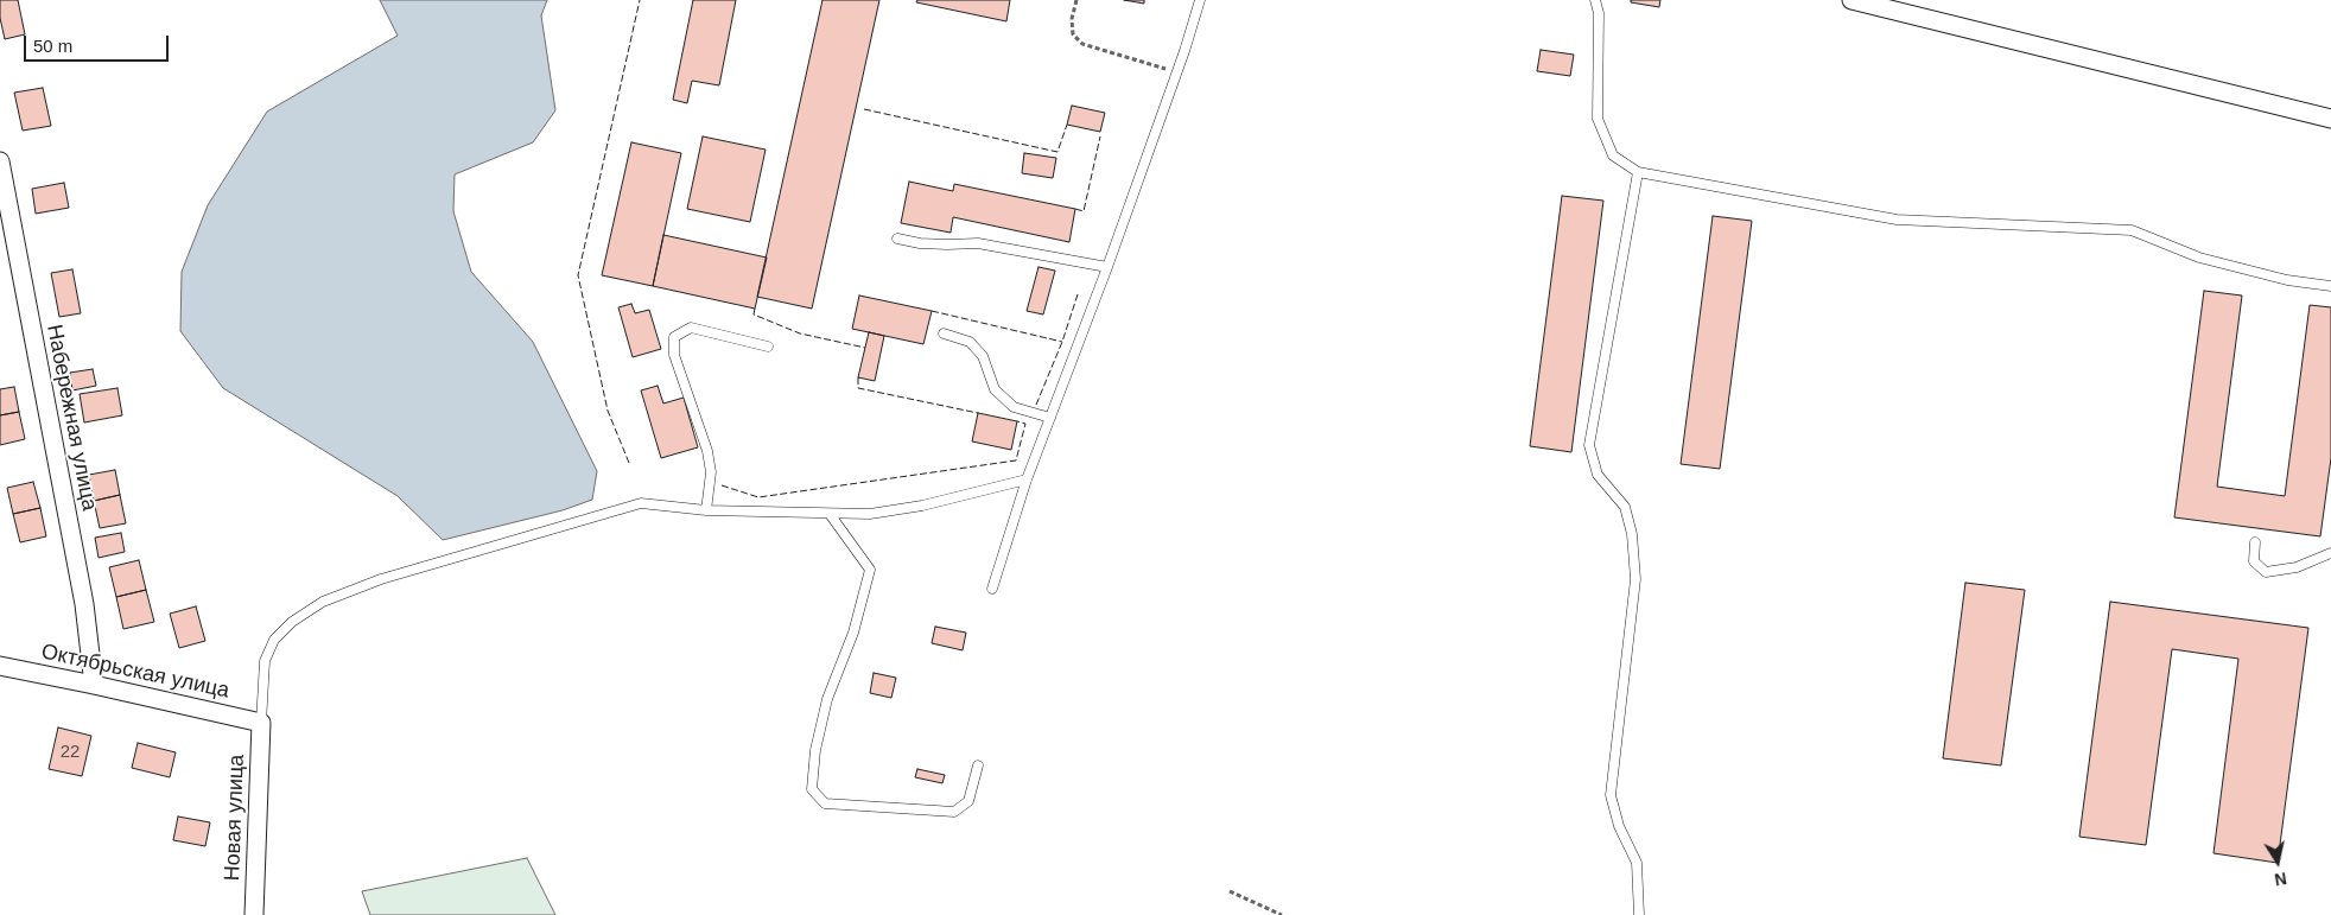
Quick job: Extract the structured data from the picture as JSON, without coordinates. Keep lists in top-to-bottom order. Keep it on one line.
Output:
{"streets":{"street":["Набережная улица","Октябрьская улица","Новая улица"]},"crossings":[["Набережная улица","Октябрьская улица"],["Октябрьская улица","Новая улица"]],"house_numbers":["22"],"scale_bar":"50 m","north":"bottom"}
